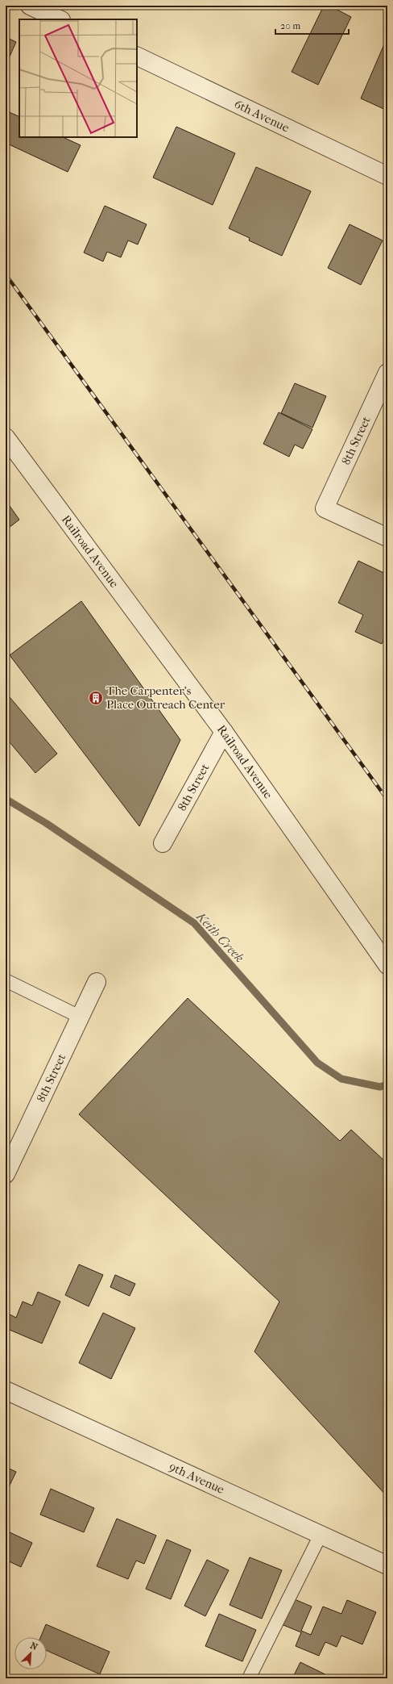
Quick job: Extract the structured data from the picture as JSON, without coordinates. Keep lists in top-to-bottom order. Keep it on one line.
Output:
{"streets":{"street":["6th Avenue","8th Street","Railroad Avenue","9th Avenue"]},"crossings":[["8th Street","Railroad Avenue"]],"water":["Keith Creek"],"places":{"building":["The Carpenter's Place Outreach Center"]},"scale_bar":"20 m","north":"top right"}
